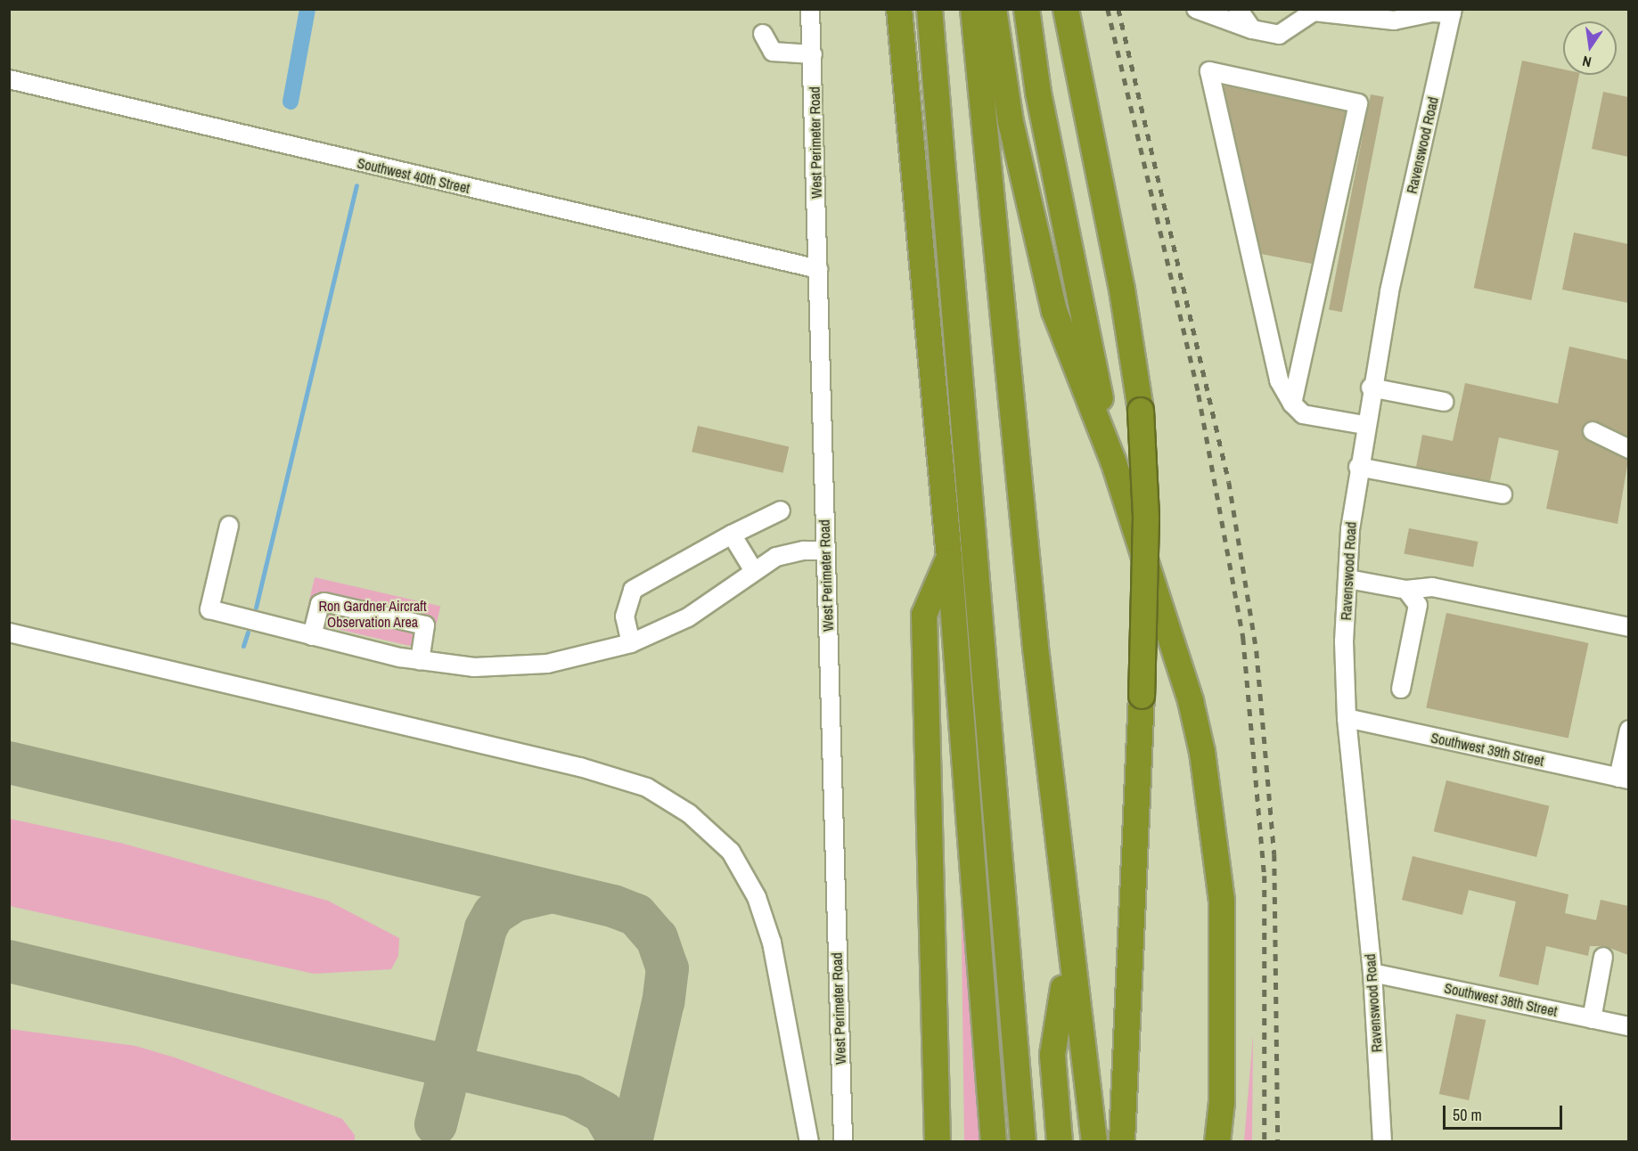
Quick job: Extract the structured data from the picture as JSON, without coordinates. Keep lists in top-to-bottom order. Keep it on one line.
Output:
{"streets":{"street":["West Perimeter Road","Ravenswood Road","Southwest 40th Street","Southwest 39th Street","Southwest 38th Street"]},"crossings":[["West Perimeter Road","Southwest 40th Street"],["Ravenswood Road","Southwest 39th Street"],["Ravenswood Road","Southwest 38th Street"]],"parks":["Ron Gardner Aircraft Observation Area"],"scale_bar":"50 m","north":"bottom"}
